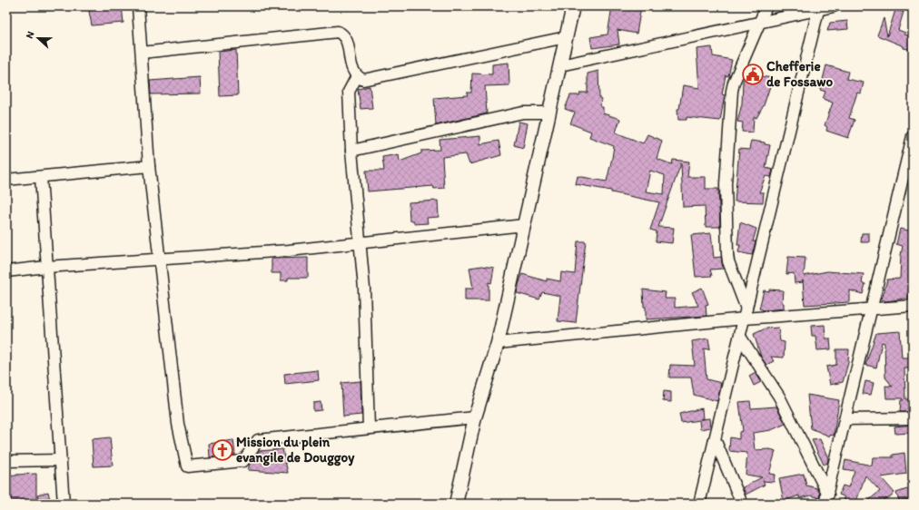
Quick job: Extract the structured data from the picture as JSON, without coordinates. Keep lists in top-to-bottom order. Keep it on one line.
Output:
{"places":{"public building":["Chefferie de Fossawo"],"church":["Mission du plein evangile de Douggoy"]},"north":"left"}
